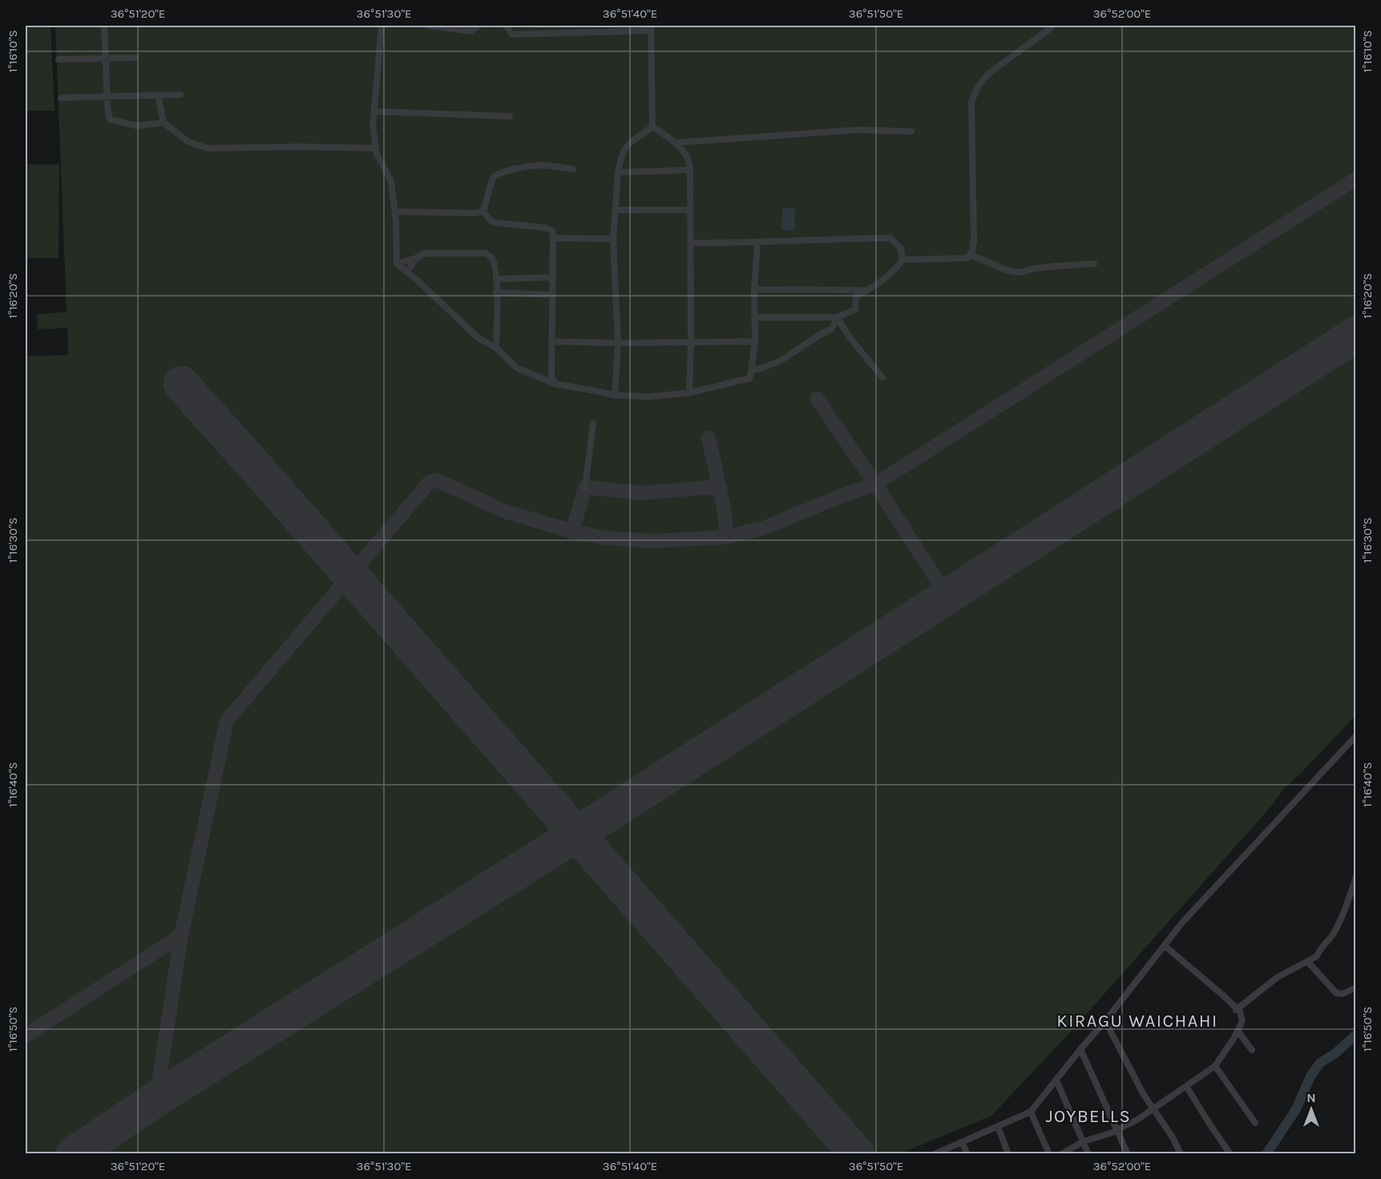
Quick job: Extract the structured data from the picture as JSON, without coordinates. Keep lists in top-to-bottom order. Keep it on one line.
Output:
{"districts":["KIRAGU WAICHAHI","JOYBELLS"],"north":"top","coordinates":["36°51'20\"E","36°51'30\"E","36°51'40\"E","36°51'50\"E","36°52'00\"E","1°16'10\"S","1°16'20\"S","1°16'30\"S","1°16'40\"S","1°16'50\"S"]}
